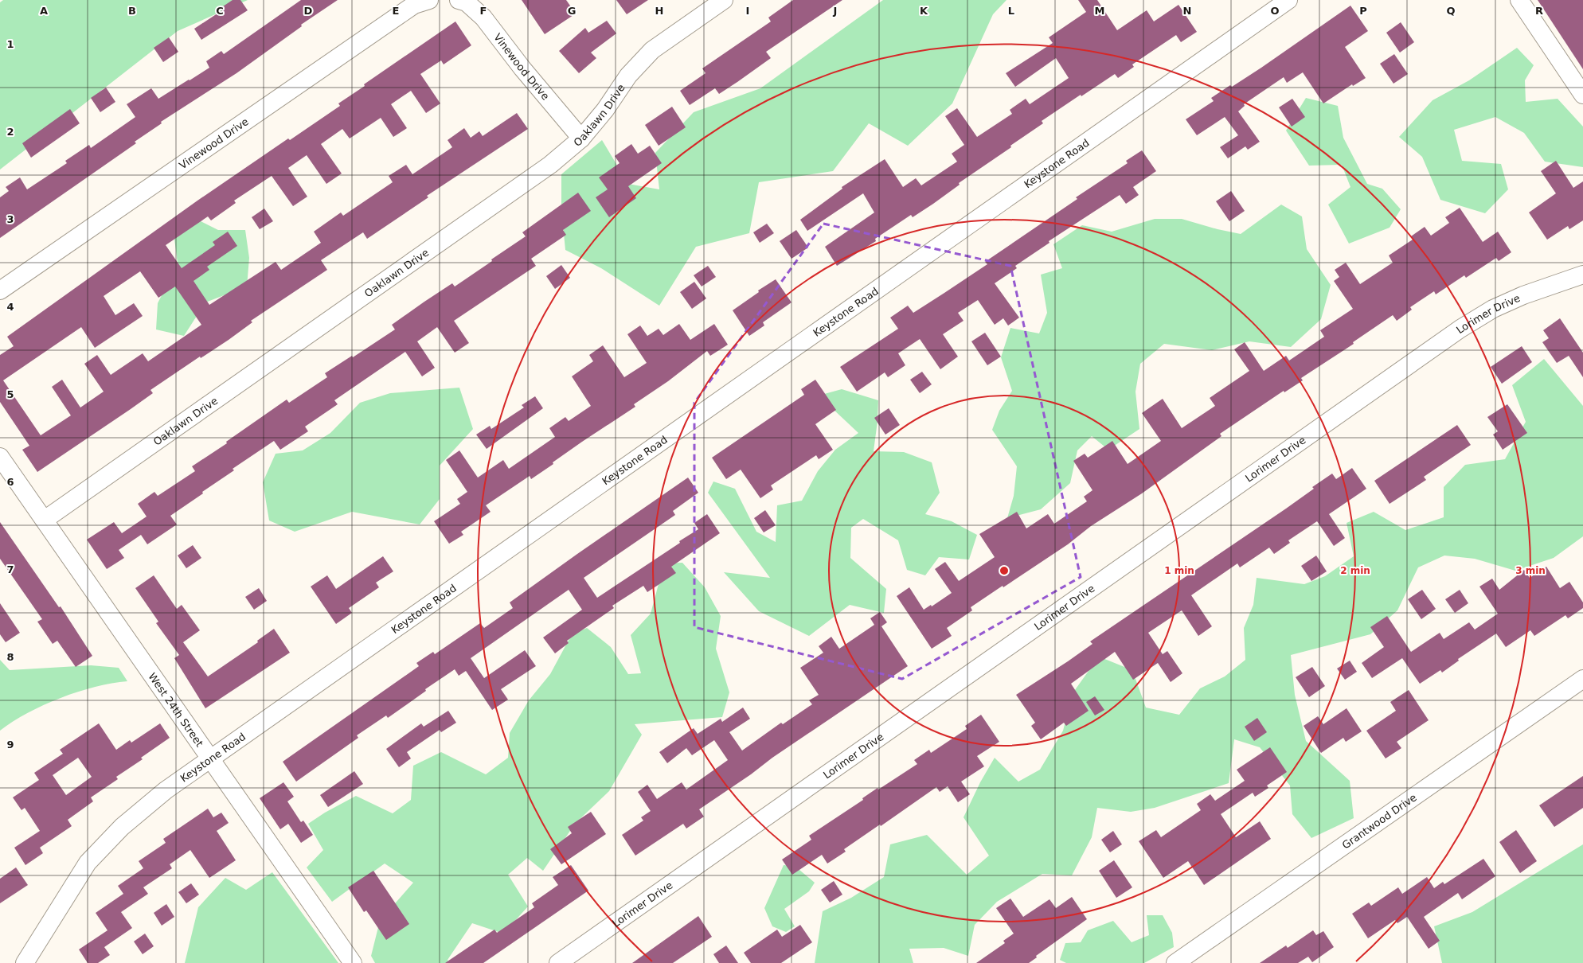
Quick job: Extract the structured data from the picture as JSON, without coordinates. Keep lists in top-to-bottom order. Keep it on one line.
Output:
{"streets":{"street":["Vinewood Drive","Oaklawn Drive","Keystone Road","Lorimer Drive","West 24th Street","Grantwood Drive"]},"crossings":[["Vinewood Drive","Oaklawn Drive"],["Oaklawn Drive","West 24th Street"],["Keystone Road","West 24th Street"]],"grid":{"columns":["A","B","C","D","E","F","G","H","I","J","K","L","M","N","O","P","Q","R"],"rows":["1","2","3","4","5","6","7","8","9"]},"rings":["1 min","2 min","3 min"]}
